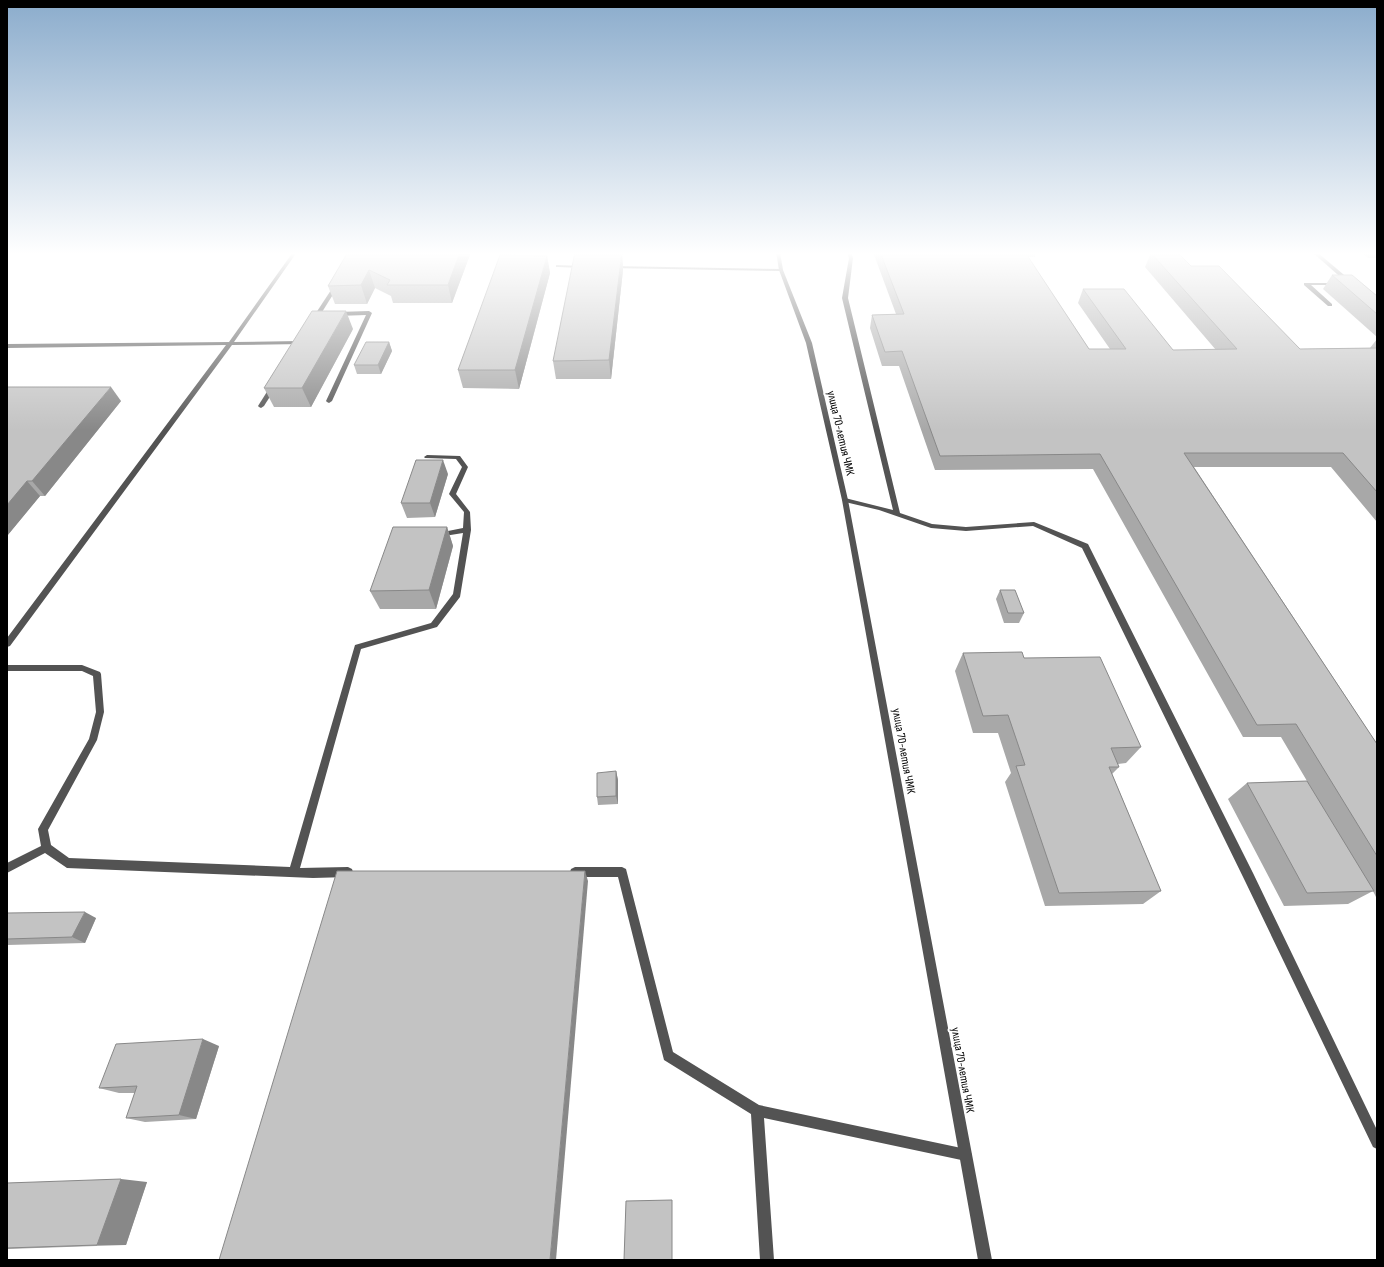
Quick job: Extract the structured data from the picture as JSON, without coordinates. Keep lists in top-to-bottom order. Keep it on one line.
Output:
{"streets":{"street":["улица 70-летия ЧМК"]}}
